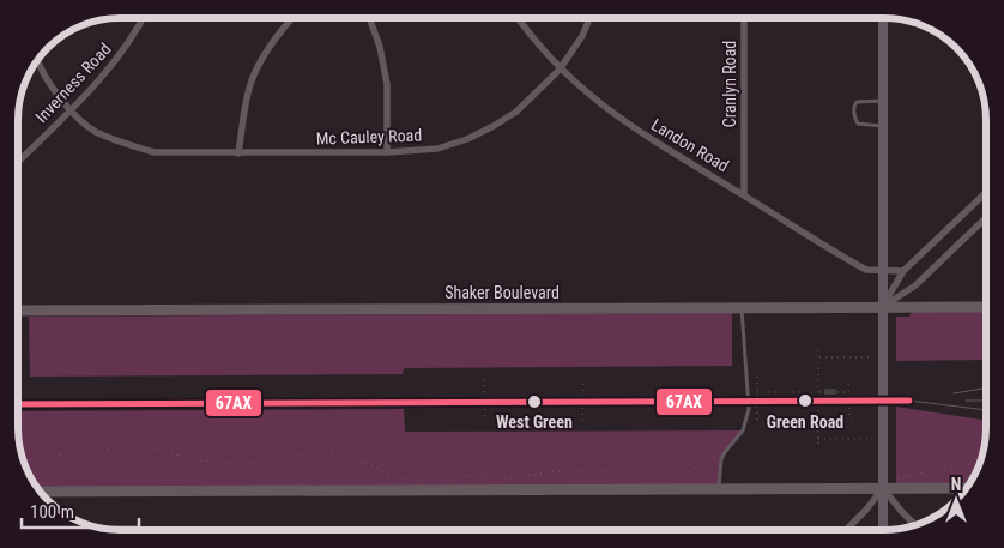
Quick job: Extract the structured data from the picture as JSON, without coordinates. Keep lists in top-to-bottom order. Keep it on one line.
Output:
{"streets":{"main road":["Shaker Boulevard"],"street":["Inverness Road","Cranlyn Road","Mc Cauley Road","Landon Road"]},"crossings":[["Inverness Road","Mc Cauley Road"],["Cranlyn Road","Landon Road"],["Mc Cauley Road","Landon Road"]],"places":["Green Road","West Green"],"lines":["transit line 67AX"],"scale_bar":"100 m","north":"top"}
